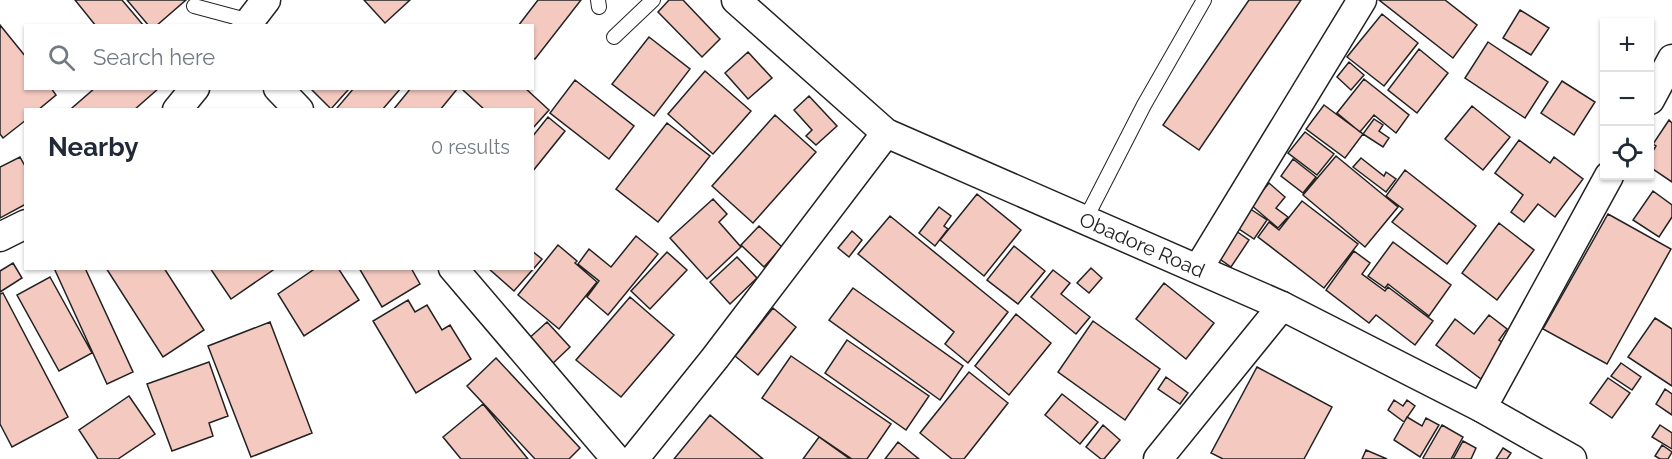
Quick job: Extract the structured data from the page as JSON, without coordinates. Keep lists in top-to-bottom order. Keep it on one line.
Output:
{"streets":{"street":["Obadore Road"]},"page":{"map_buttons":["+","−"],"search":"Search here","heading":["Nearby","0 results"]}}
